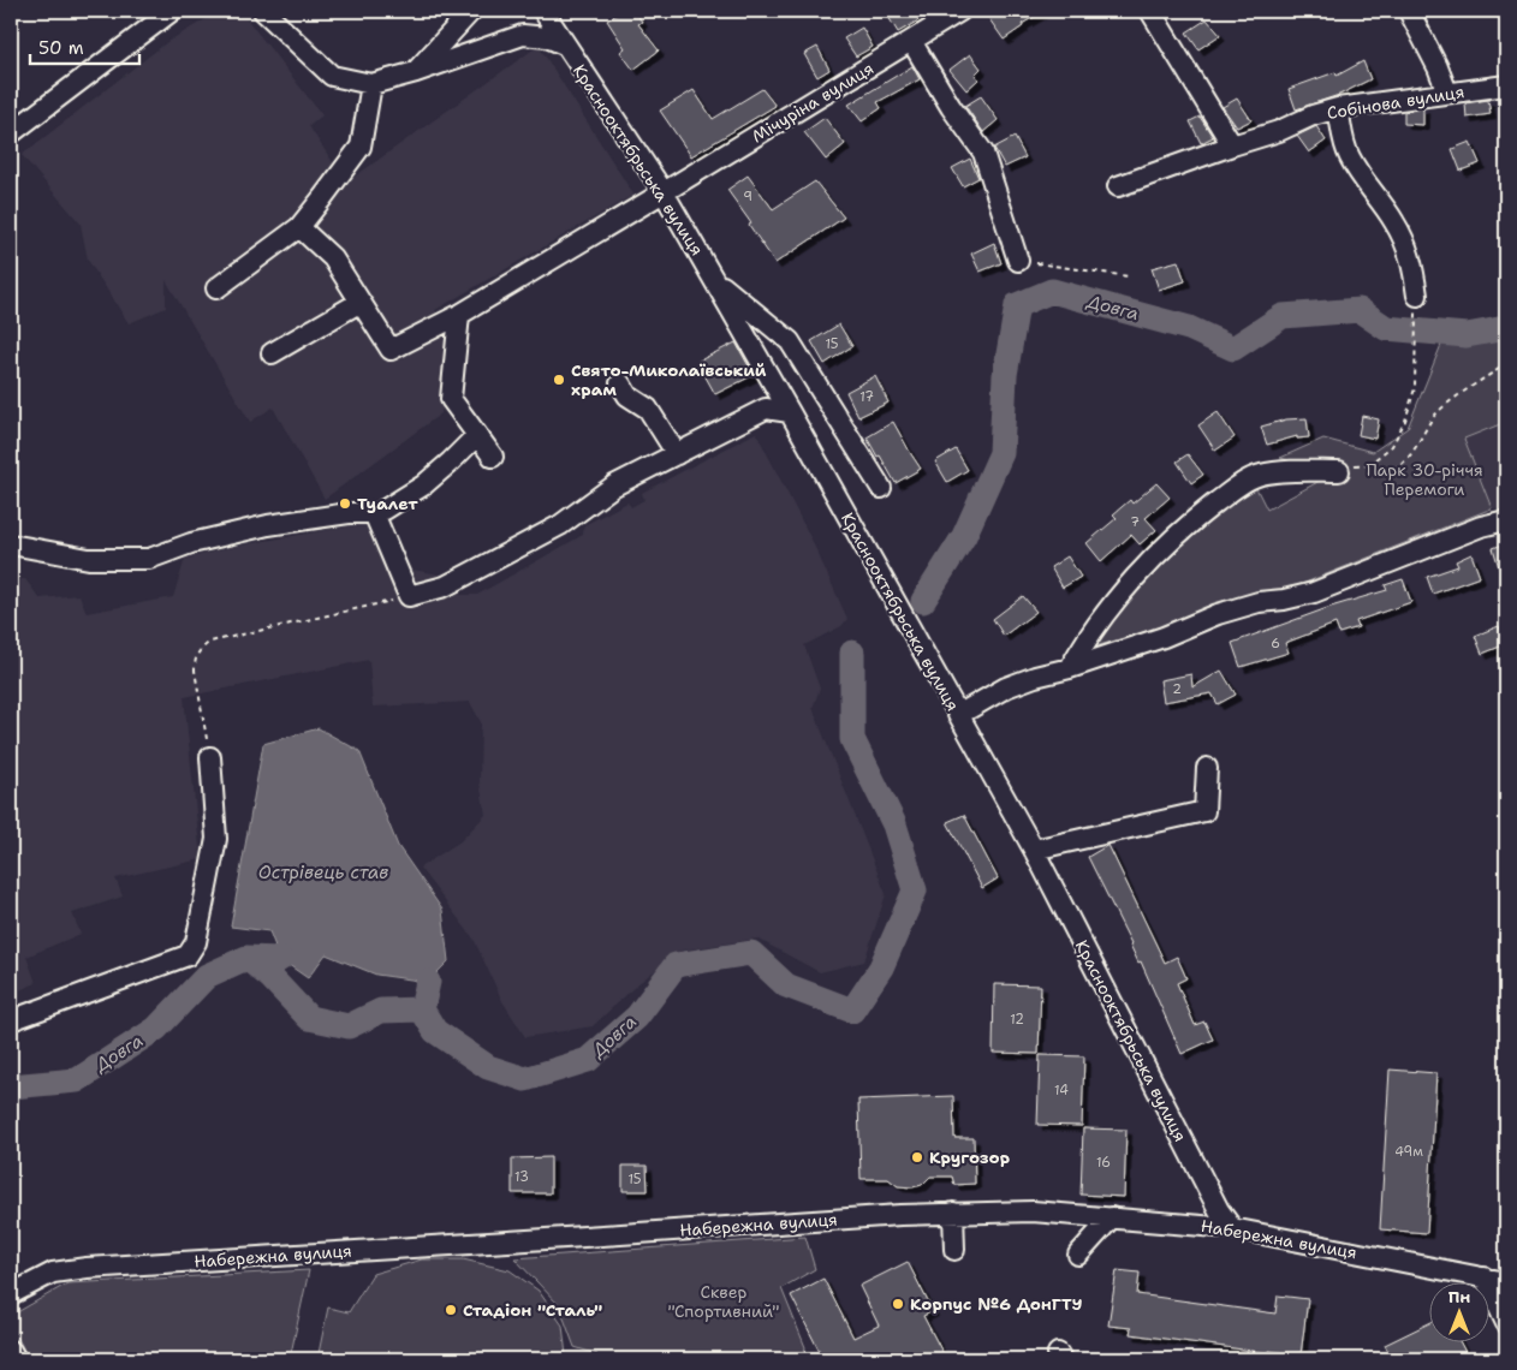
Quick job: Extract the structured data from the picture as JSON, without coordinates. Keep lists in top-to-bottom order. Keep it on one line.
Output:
{"streets":{"street":["Мічуріна вулиця","Собінова вулиця","Краснооктябрьська вулиця","Набережна вулиця"]},"crossings":[["Мічуріна вулиця","Краснооктябрьська вулиця"],["Краснооктябрьська вулиця","Набережна вулиця"]],"water":["Довга","Острівець став"],"parks":["Парк 30-річчя Перемоги","Сквер \"Спортивний\""],"places":["Свято-Миколаївський храм","Туалет","Кругозор","Корпус №6 ДонГТУ","Стадіон \"Сталь\""],"house_numbers":["9","15","17","7","6","2","12","14","49м","16","13","15"],"scale_bar":"50 m","north":"top"}
